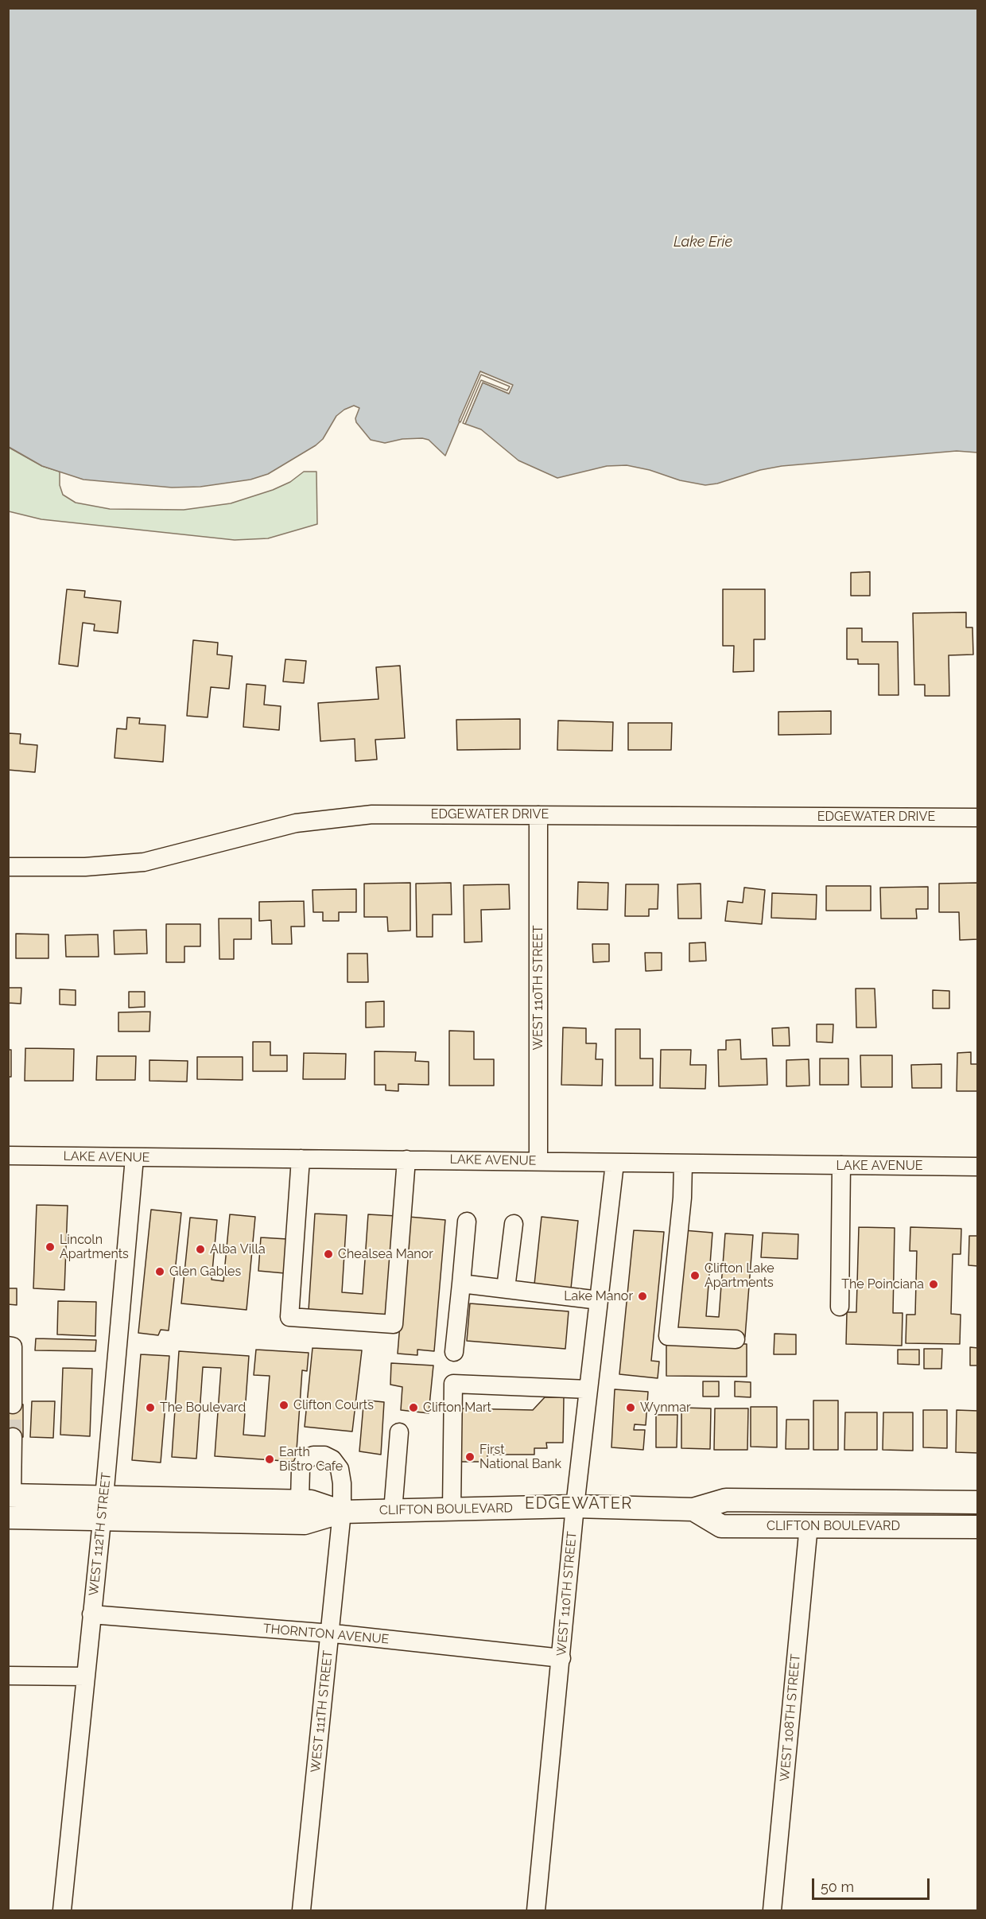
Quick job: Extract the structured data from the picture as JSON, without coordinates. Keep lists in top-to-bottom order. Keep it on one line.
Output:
{"streets":{"main road":["CLIFTON BOULEVARD"],"street":["EDGEWATER DRIVE","WEST 110TH STREET","LAKE AVENUE","WEST 112TH STREET","THORNTON AVENUE","WEST 111TH STREET","WEST 108TH STREET"]},"crossings":[["EDGEWATER DRIVE","WEST 110TH STREET"],["WEST 110TH STREET","LAKE AVENUE"],["WEST 110TH STREET","CLIFTON BOULEVARD"],["WEST 110TH STREET","THORNTON AVENUE"],["LAKE AVENUE","WEST 112TH STREET"],["CLIFTON BOULEVARD","WEST 112TH STREET"],["CLIFTON BOULEVARD","WEST 111TH STREET"],["CLIFTON BOULEVARD","WEST 108TH STREET"],["WEST 112TH STREET","THORNTON AVENUE"],["THORNTON AVENUE","WEST 111TH STREET"]],"districts":["EDGEWATER"],"water":["Lake Erie"],"places":["Lincoln Apartments","Alba Villa","Chealsea Manor","Glen Gables","Clifton Lake Apartments","The Poinciana","Lake Manor","Clifton Courts","The Boulevard","Clifton Mart","Wynmar","First National Bank","Earth Bistro Cafe"],"scale_bar":"50 m"}
